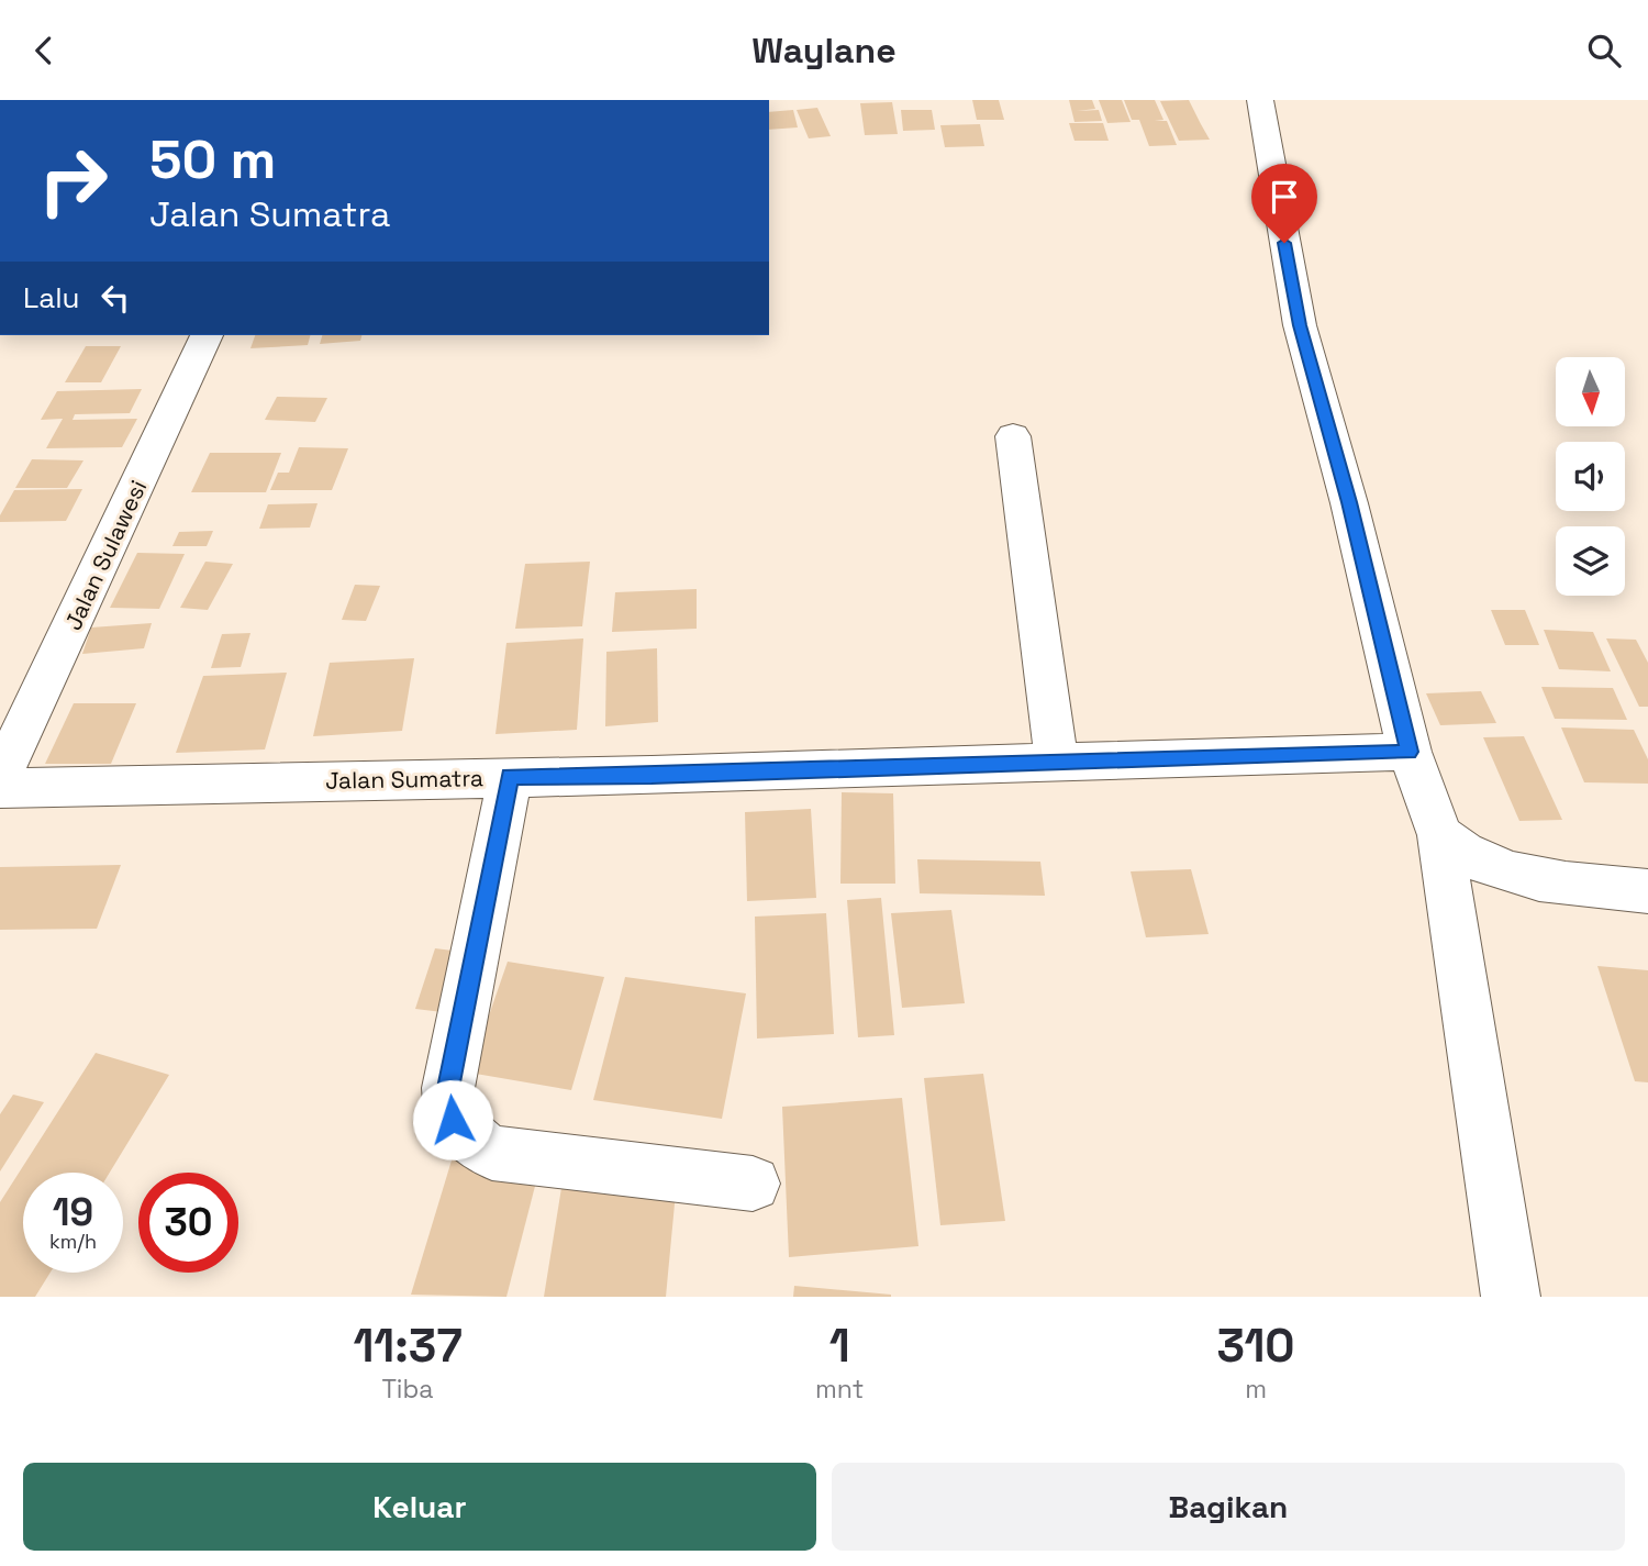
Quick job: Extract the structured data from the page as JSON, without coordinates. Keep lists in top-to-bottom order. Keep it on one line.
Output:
{"streets":{"street":["Jalan Sulawesi","Jalan Sumatra"]},"north":"bottom","page":{"header":"Waylane","turn":["50 m","Jalan Sumatra"],"then":"Lalu","speed":"19 km/h","limit":"30","eta":["11:37","Tiba","1","mnt","310","m"],"buttons":["Keluar","Bagikan"]}}
